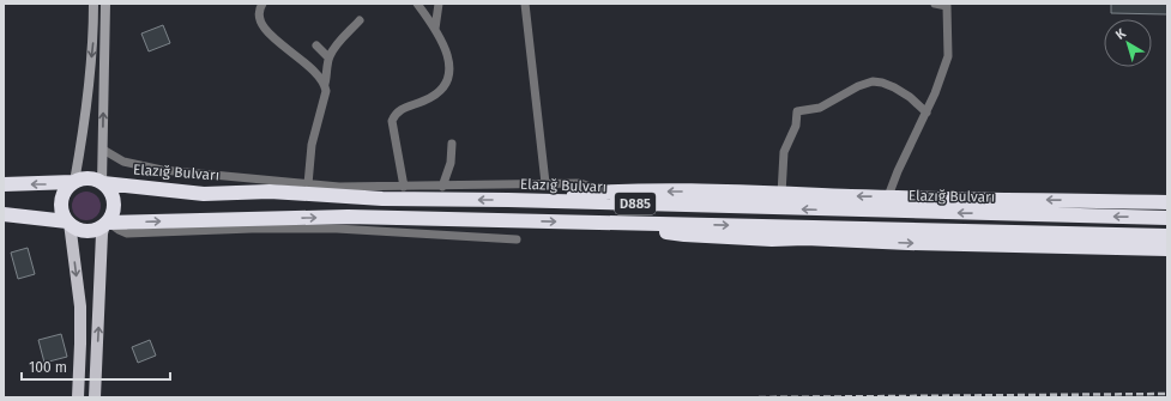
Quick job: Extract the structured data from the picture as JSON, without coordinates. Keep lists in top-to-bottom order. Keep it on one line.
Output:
{"streets":{"highway":["Elazığ Bulvarı","D885"]},"crossings":[["Elazığ Bulvarı","D885"]],"scale_bar":"100 m","north":"top left"}
